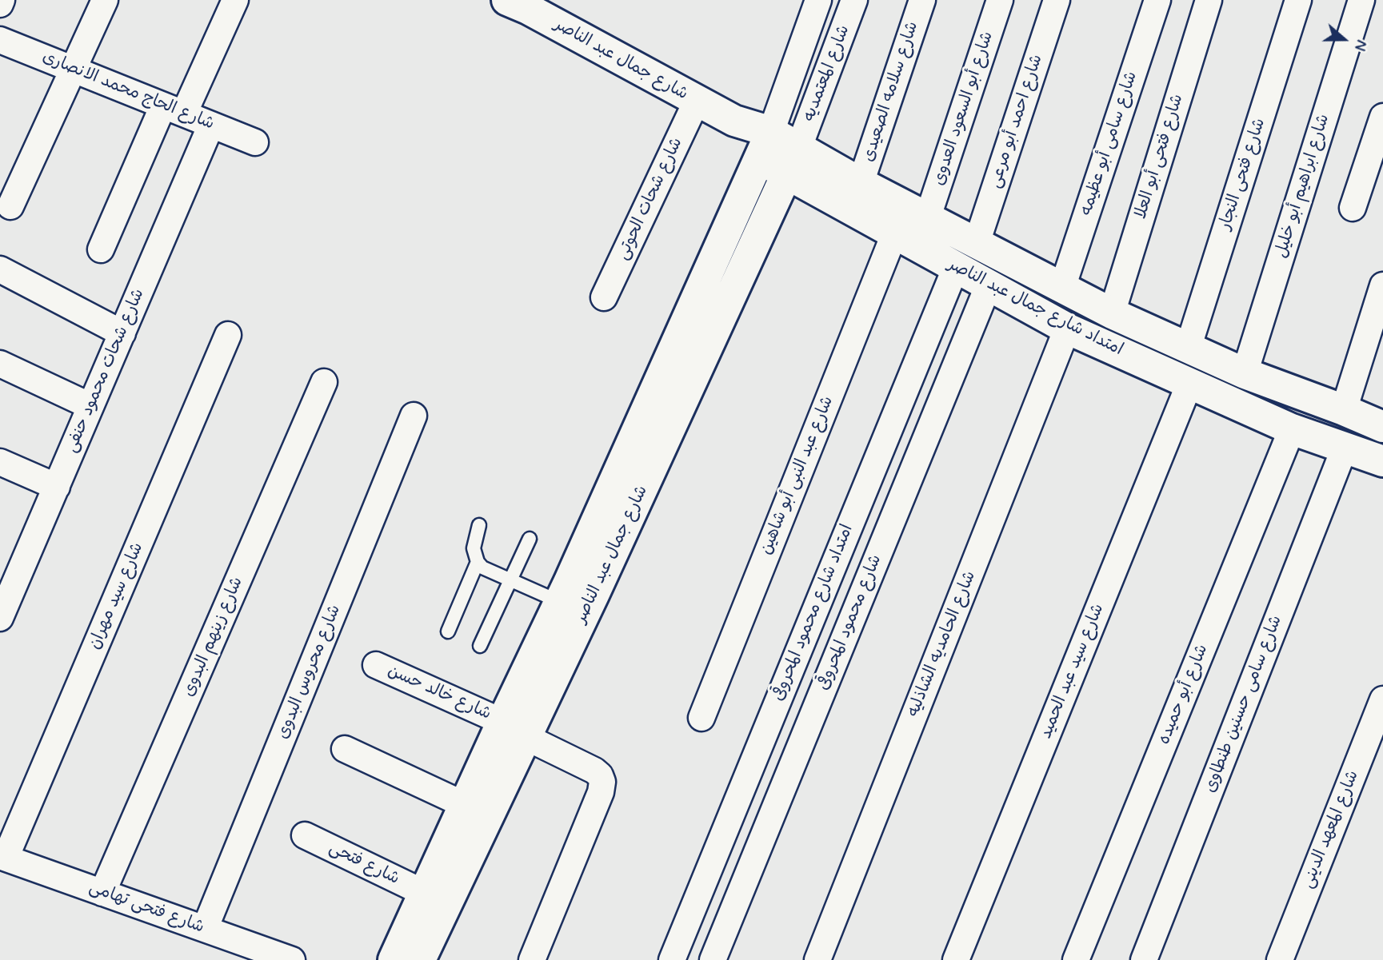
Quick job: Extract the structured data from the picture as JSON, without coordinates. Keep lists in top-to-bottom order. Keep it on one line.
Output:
{"streets":{"street":["شارع جمال عبد الناصر","شارع المعتمديه","شارع الحاج محمد الانصارى","شارع سلامه الصعيدى","شارع أبو السعود العدوى","شارع احمد أبو مرعى","شارع سامى أبو عظيمه","شارع فتحى أبو العلا","شارع فتحى النجار","شارع ابراهيم أبو خليل","شارع شحات الحوتى","امتداد شارع جمال عبد الناصر","شارع شحات محمود حنفى","شارع عبد النبى أبو شاهين","شارع سيد مهران","امتداد شارع محمود المحروقى","شارع محمود المحروقى","شارع زينهم البدوى","شارع الحامديه الشاذليه","شارع سيد عبد الحميد","شارع محروس البدوى","شارع خالد حسن","شارع أبو حميده","شارع سامى حسنين طنطاوى","شارع المعهد الدينى","شارع فتحى","شارع فتحى تهامى"]},"crossings":[["شارع جمال عبد الناصر","شارع المعتمديه"],["شارع جمال عبد الناصر","شارع شحات الحوتى"],["شارع جمال عبد الناصر","امتداد شارع جمال عبد الناصر"],["شارع جمال عبد الناصر","شارع خالد حسن"],["شارع جمال عبد الناصر","شارع فتحى"],["شارع المعتمديه","امتداد شارع جمال عبد الناصر"],["شارع الحاج محمد الانصارى","شارع شحات محمود حنفى"],["شارع سلامه الصعيدى","امتداد شارع جمال عبد الناصر"],["شارع أبو السعود العدوى","امتداد شارع جمال عبد الناصر"],["شارع احمد أبو مرعى","امتداد شارع جمال عبد الناصر"],["شارع سامى أبو عظيمه","امتداد شارع جمال عبد الناصر"],["شارع فتحى أبو العلا","امتداد شارع جمال عبد الناصر"],["شارع فتحى النجار","امتداد شارع جمال عبد الناصر"],["شارع ابراهيم أبو خليل","امتداد شارع جمال عبد الناصر"],["امتداد شارع جمال عبد الناصر","شارع عبد النبى أبو شاهين"],["امتداد شارع جمال عبد الناصر","امتداد شارع محمود المحروقى"],["امتداد شارع جمال عبد الناصر","شارع محمود المحروقى"],["امتداد شارع جمال عبد الناصر","شارع الحامديه الشاذليه"],["امتداد شارع جمال عبد الناصر","شارع سيد عبد الحميد"],["امتداد شارع جمال عبد الناصر","شارع أبو حميده"],["امتداد شارع جمال عبد الناصر","شارع سامى حسنين طنطاوى"],["شارع سيد مهران","شارع فتحى تهامى"],["شارع زينهم البدوى","شارع فتحى تهامى"],["شارع محروس البدوى","شارع فتحى تهامى"]],"north":"right"}
